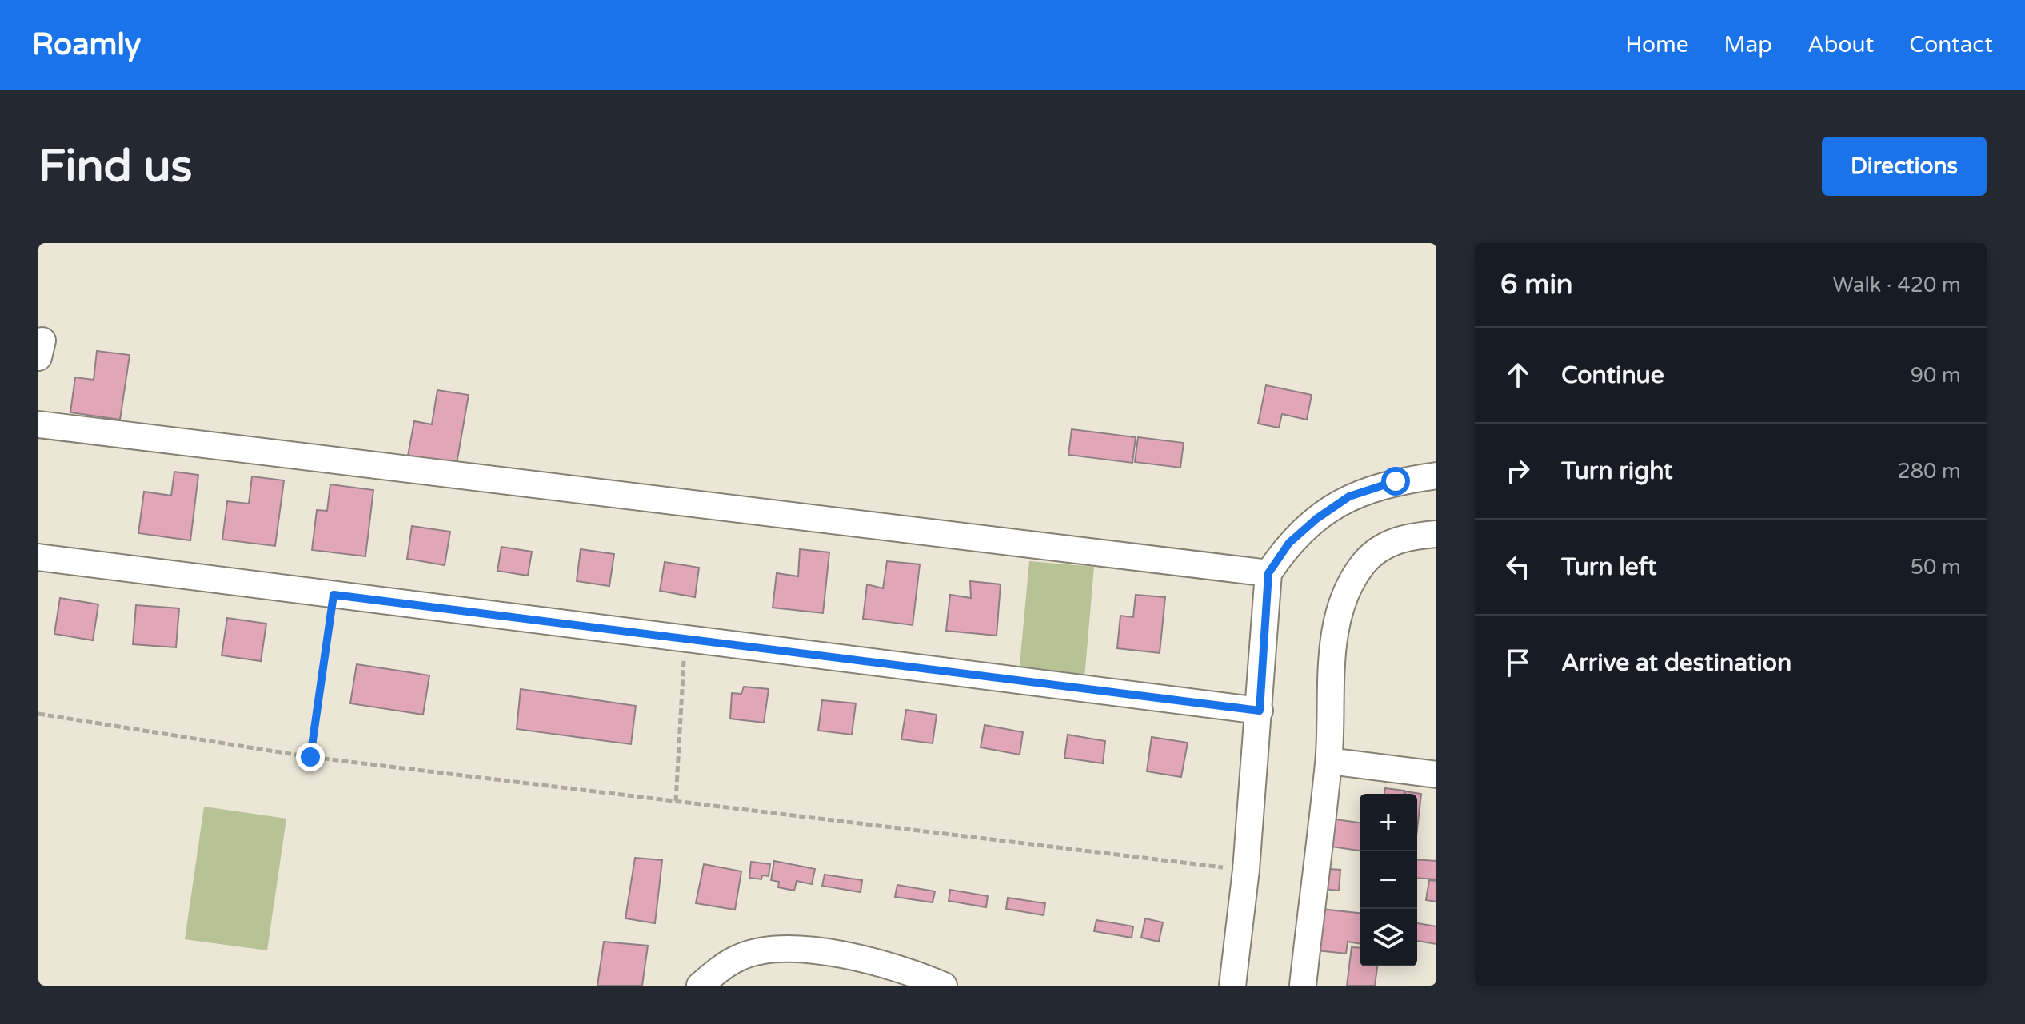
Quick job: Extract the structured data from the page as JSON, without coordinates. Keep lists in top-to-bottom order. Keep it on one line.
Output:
{"page":{"header":"Roamly","nav":["Home","Map","About","Contact"],"buttons":"Directions","title":"Find us","heading":["6 min","Walk · 420 m"],"list":[["Continue","90 m"],["Turn right","280 m"],["Turn left","50 m"],"Arrive at destination"],"map_buttons":["+","−"]}}
